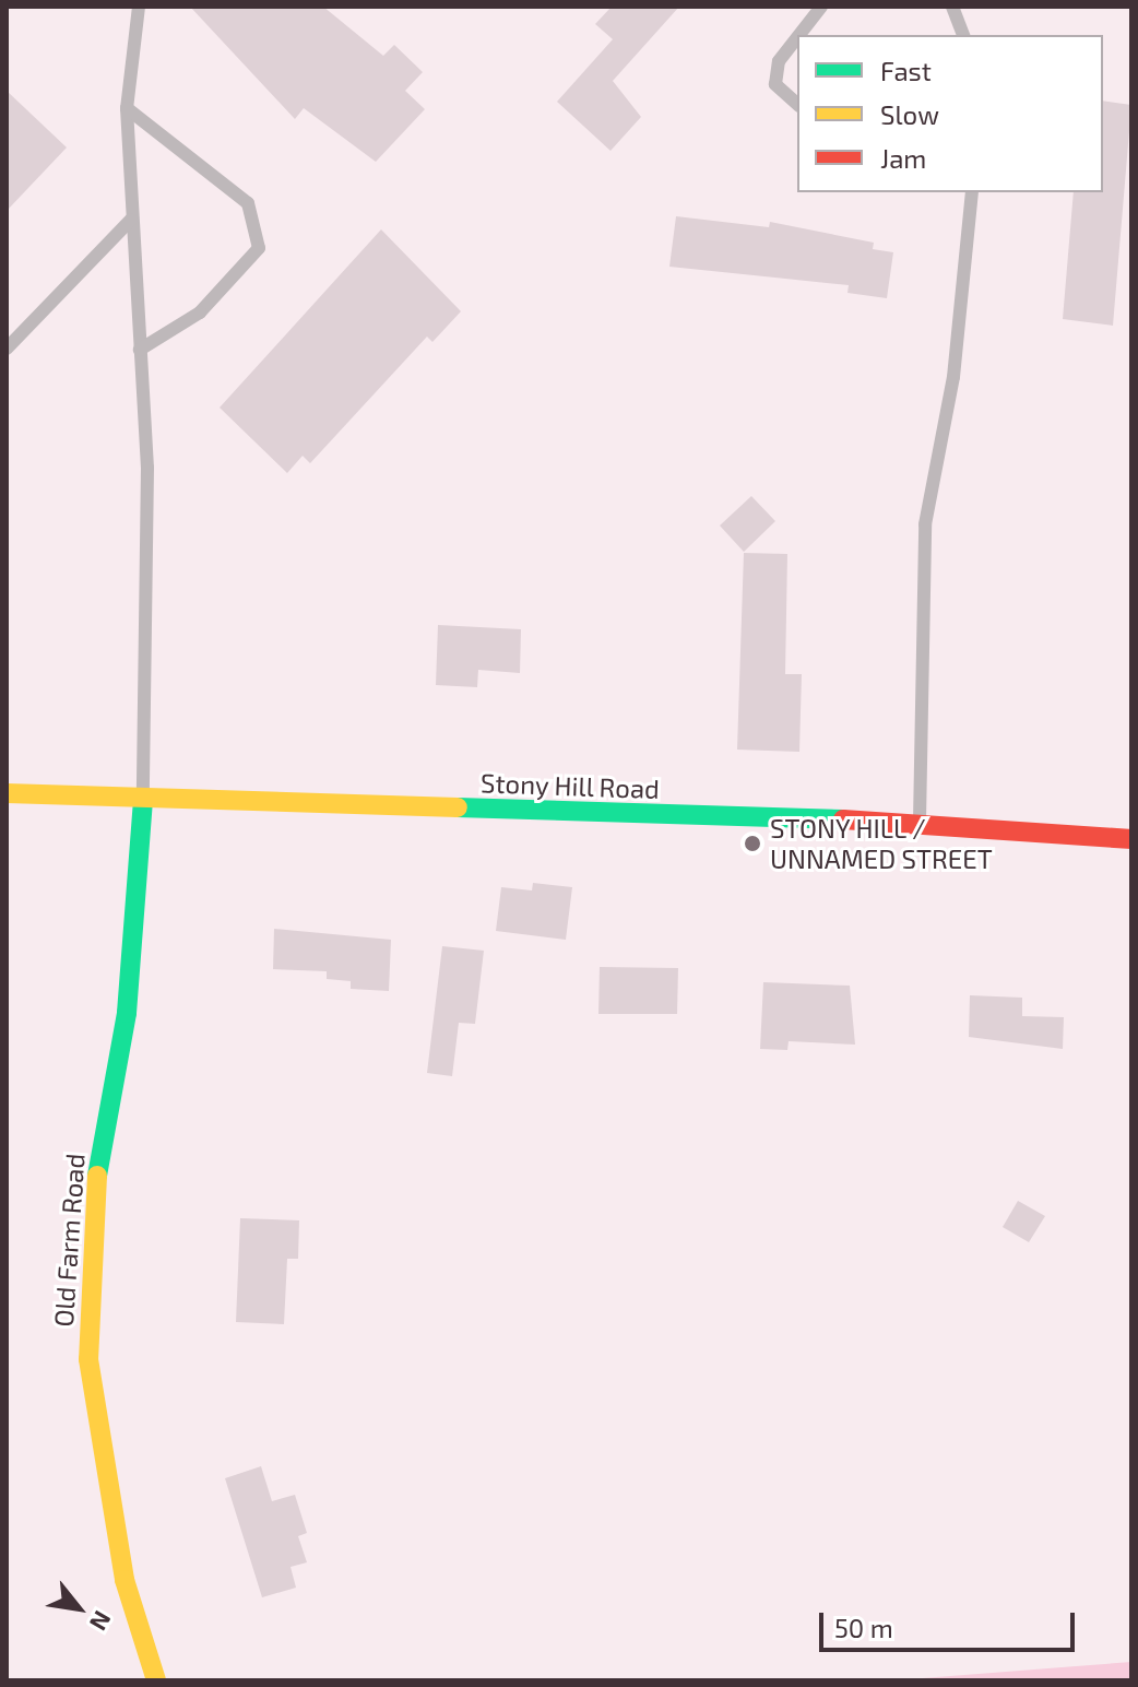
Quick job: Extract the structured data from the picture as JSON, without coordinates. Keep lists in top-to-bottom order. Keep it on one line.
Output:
{"streets":{"main road":["Stony Hill Road","Old Farm Road"]},"crossings":[["Stony Hill Road","Old Farm Road"]],"places":["STONY HILL / UNNAMED STREET"],"legend":["Fast","Slow","Jam"],"scale_bar":"50 m","north":"bottom right"}
